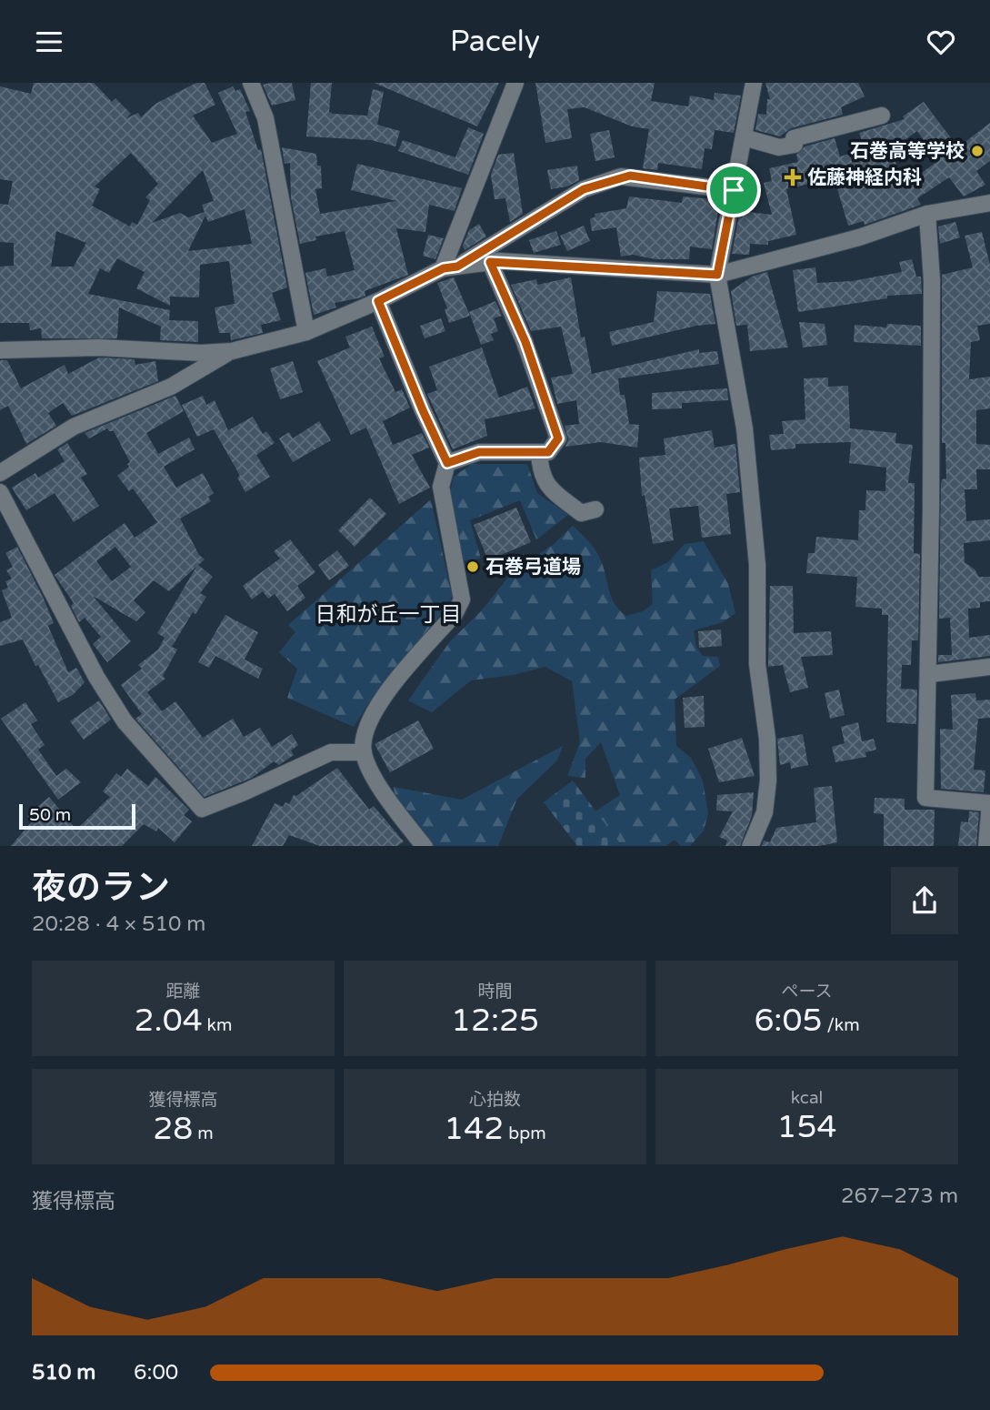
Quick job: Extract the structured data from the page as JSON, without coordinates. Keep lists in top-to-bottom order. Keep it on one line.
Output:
{"districts":["日和が丘一丁目"],"places":{"other":["石巻高等学校","石巻弓道場"],"health":["佐藤神経内科"]},"scale_bar":"50 m","page":{"header":"Pacely","scale":"50 m","heading":["夜のラン","20:28 · 4 × 510 m"],"stats":[["距離","2.04 km"],["時間","12:25"],["ペース","6:05 /km"],["獲得標高","28 m"],["心拍数","142 bpm"],["kcal","154"]],"chart":["獲得標高","267–273 m"],"list":[{"name":"510 m","note":"6:00"}]}}
